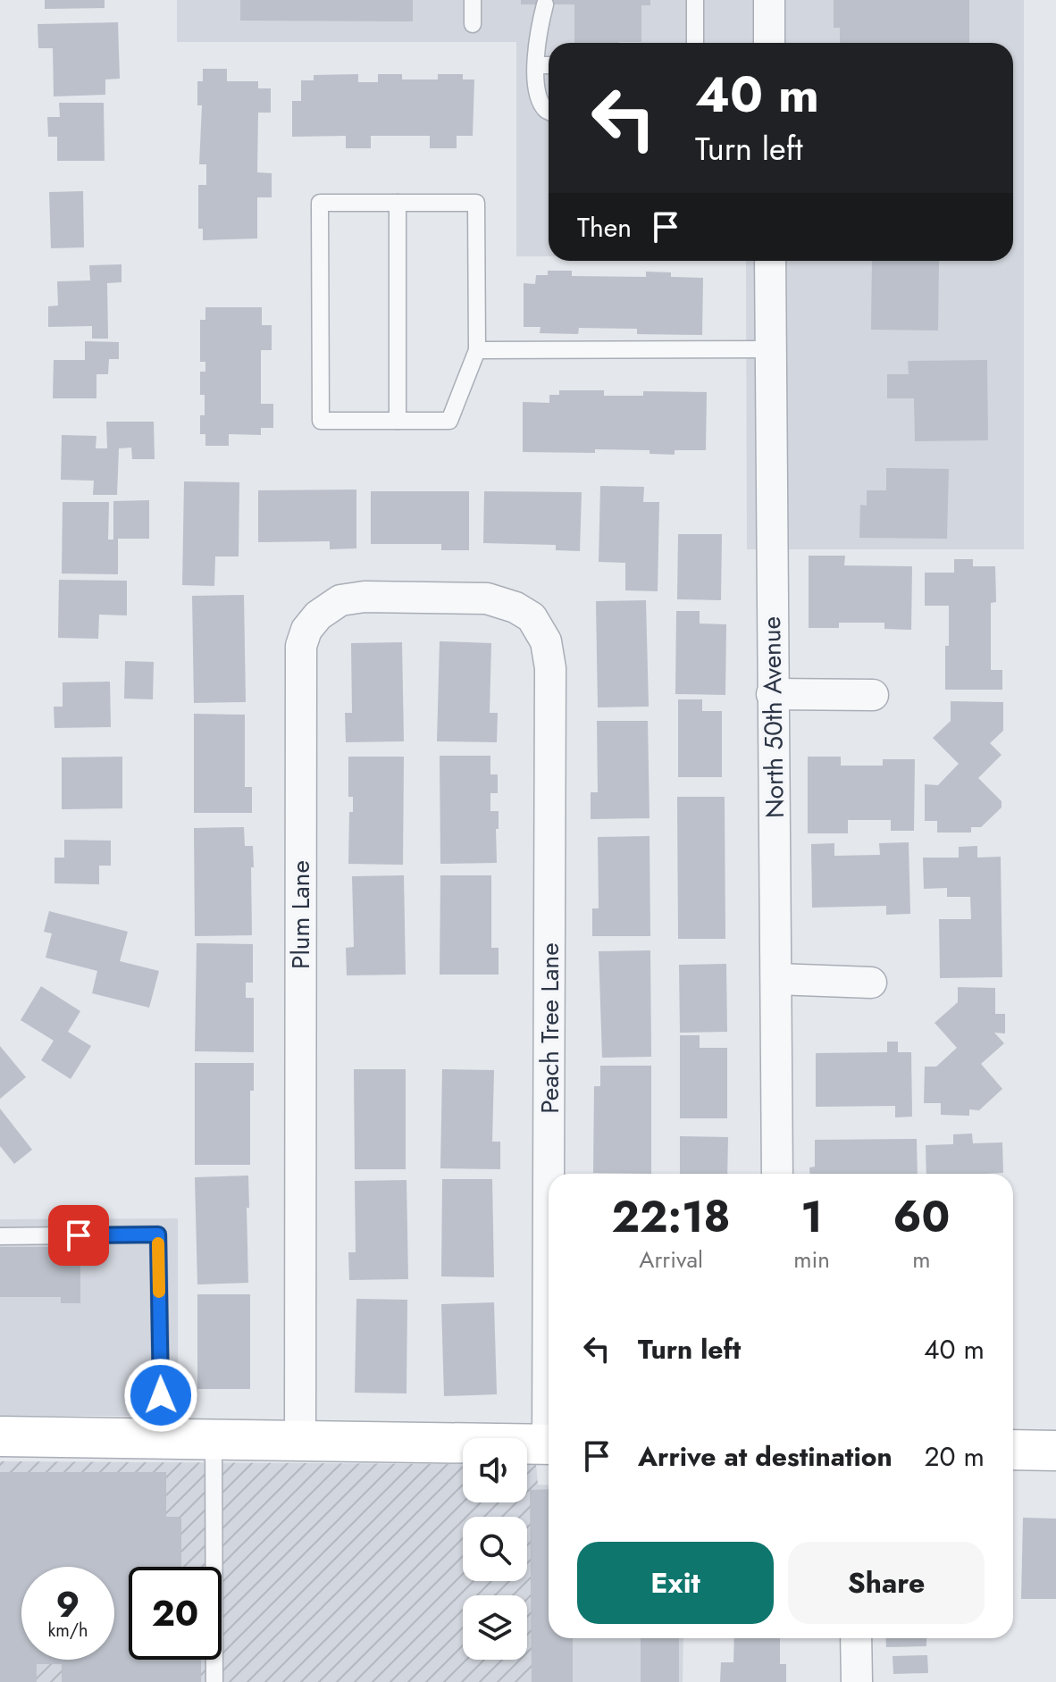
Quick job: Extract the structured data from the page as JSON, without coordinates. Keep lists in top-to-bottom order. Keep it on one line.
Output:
{"streets":{"street":["North 50th Avenue","Plum Lane","Peach Tree Lane"]},"crossings":[["Plum Lane","Peach Tree Lane"]],"page":{"turn":["40 m","Turn left"],"then":"Then","eta":["22:18","Arrival","1","min","60","m"],"list":[{"name":"Turn left","value":"40 m"},{"name":"Arrive at destination","value":"20 m"}],"buttons":["Exit","Share"],"speed":"9 km/h","limit":"20"}}
